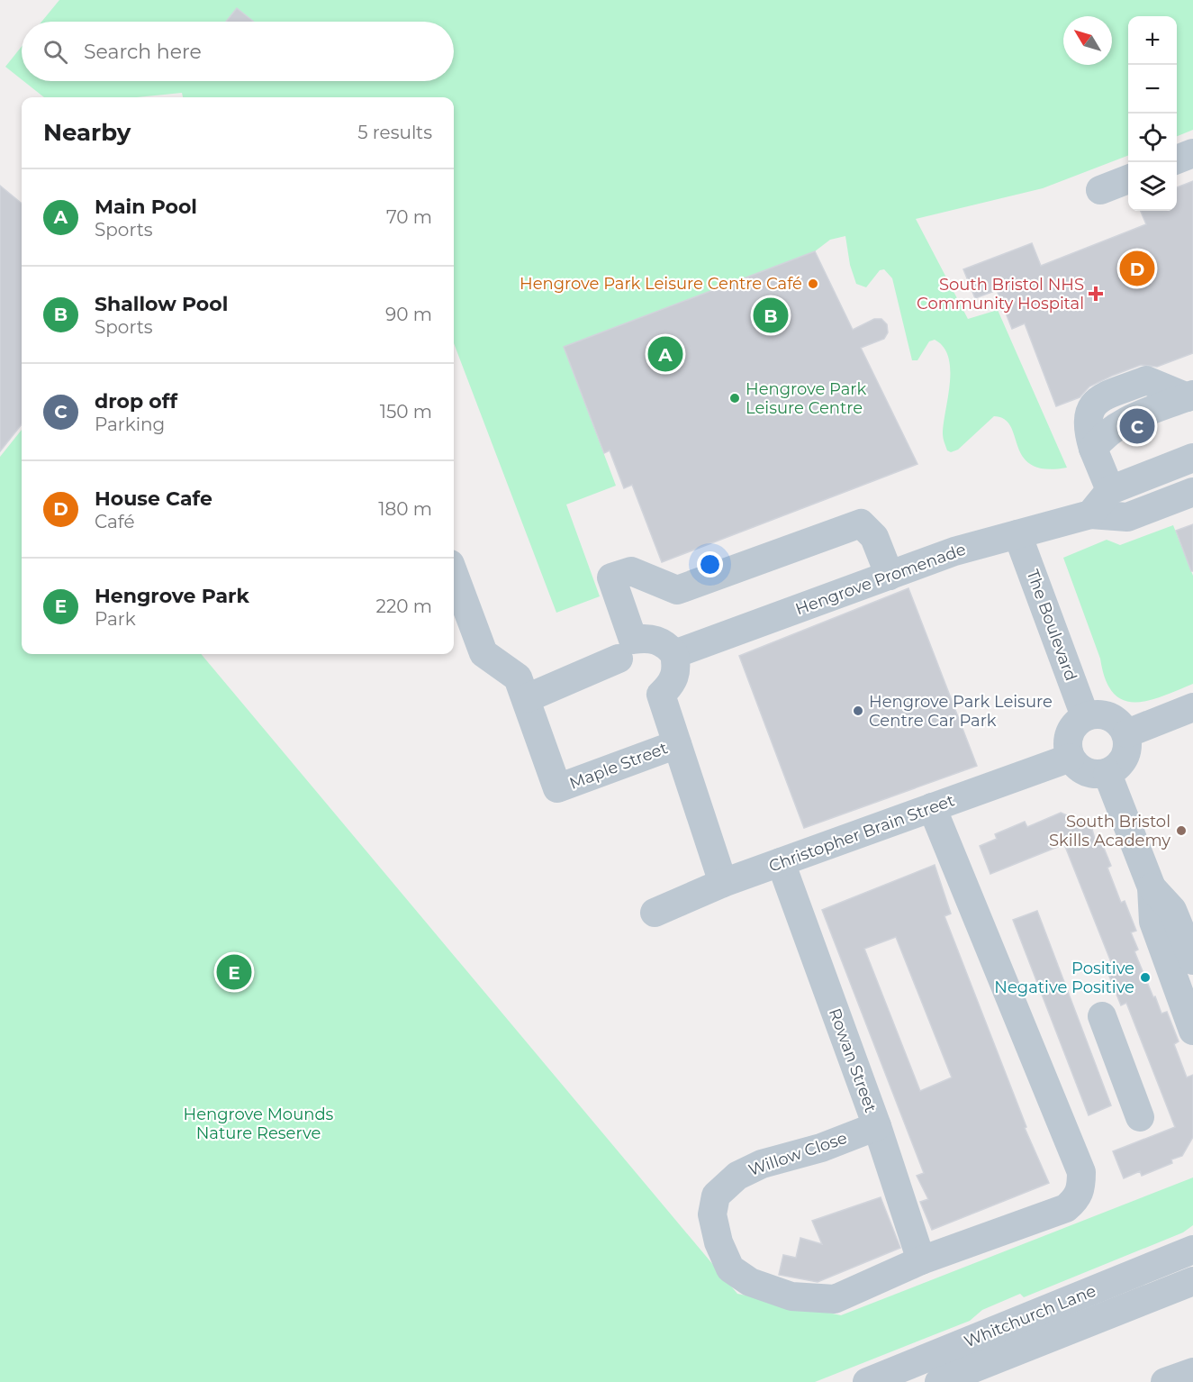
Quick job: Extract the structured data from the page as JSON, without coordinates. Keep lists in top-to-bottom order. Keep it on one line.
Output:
{"streets":{"street":["Hengrove Promenade","The Boulevard","Maple Street","Christopher Brain Street","Rowan Street","Willow Close","Whitchurch Lane"]},"crossings":[["Hengrove Promenade","The Boulevard"],["The Boulevard","Christopher Brain Street"],["Christopher Brain Street","Rowan Street"],["Christopher Brain Street","Willow Close"],["Rowan Street","Willow Close"]],"parks":["Hengrove Mounds Nature Reserve"],"places":{"other":["Hengrove Park Leisure Centre Café","Hengrove Park Leisure Centre","Hengrove Park Leisure Centre Car Park","South Bristol Skills Academy","Positive Negative Positive"],"health":["South Bristol NHS Community Hospital"]},"north":"top left","page":{"map_buttons":["+","−"],"search":"Search here","heading":["Nearby","5 results"],"list":[{"mark":"A","name":"Main Pool","note":"Sports","value":"70 m"},{"mark":"B","name":"Shallow Pool","note":"Sports","value":"90 m"},{"mark":"C","name":"drop off","note":"Parking","value":"150 m"},{"mark":"D","name":"House Cafe","note":"Café","value":"180 m"},{"mark":"E","name":"Hengrove Park","note":"Park","value":"220 m"}],"pins":["D","B","A","C","E"]}}
